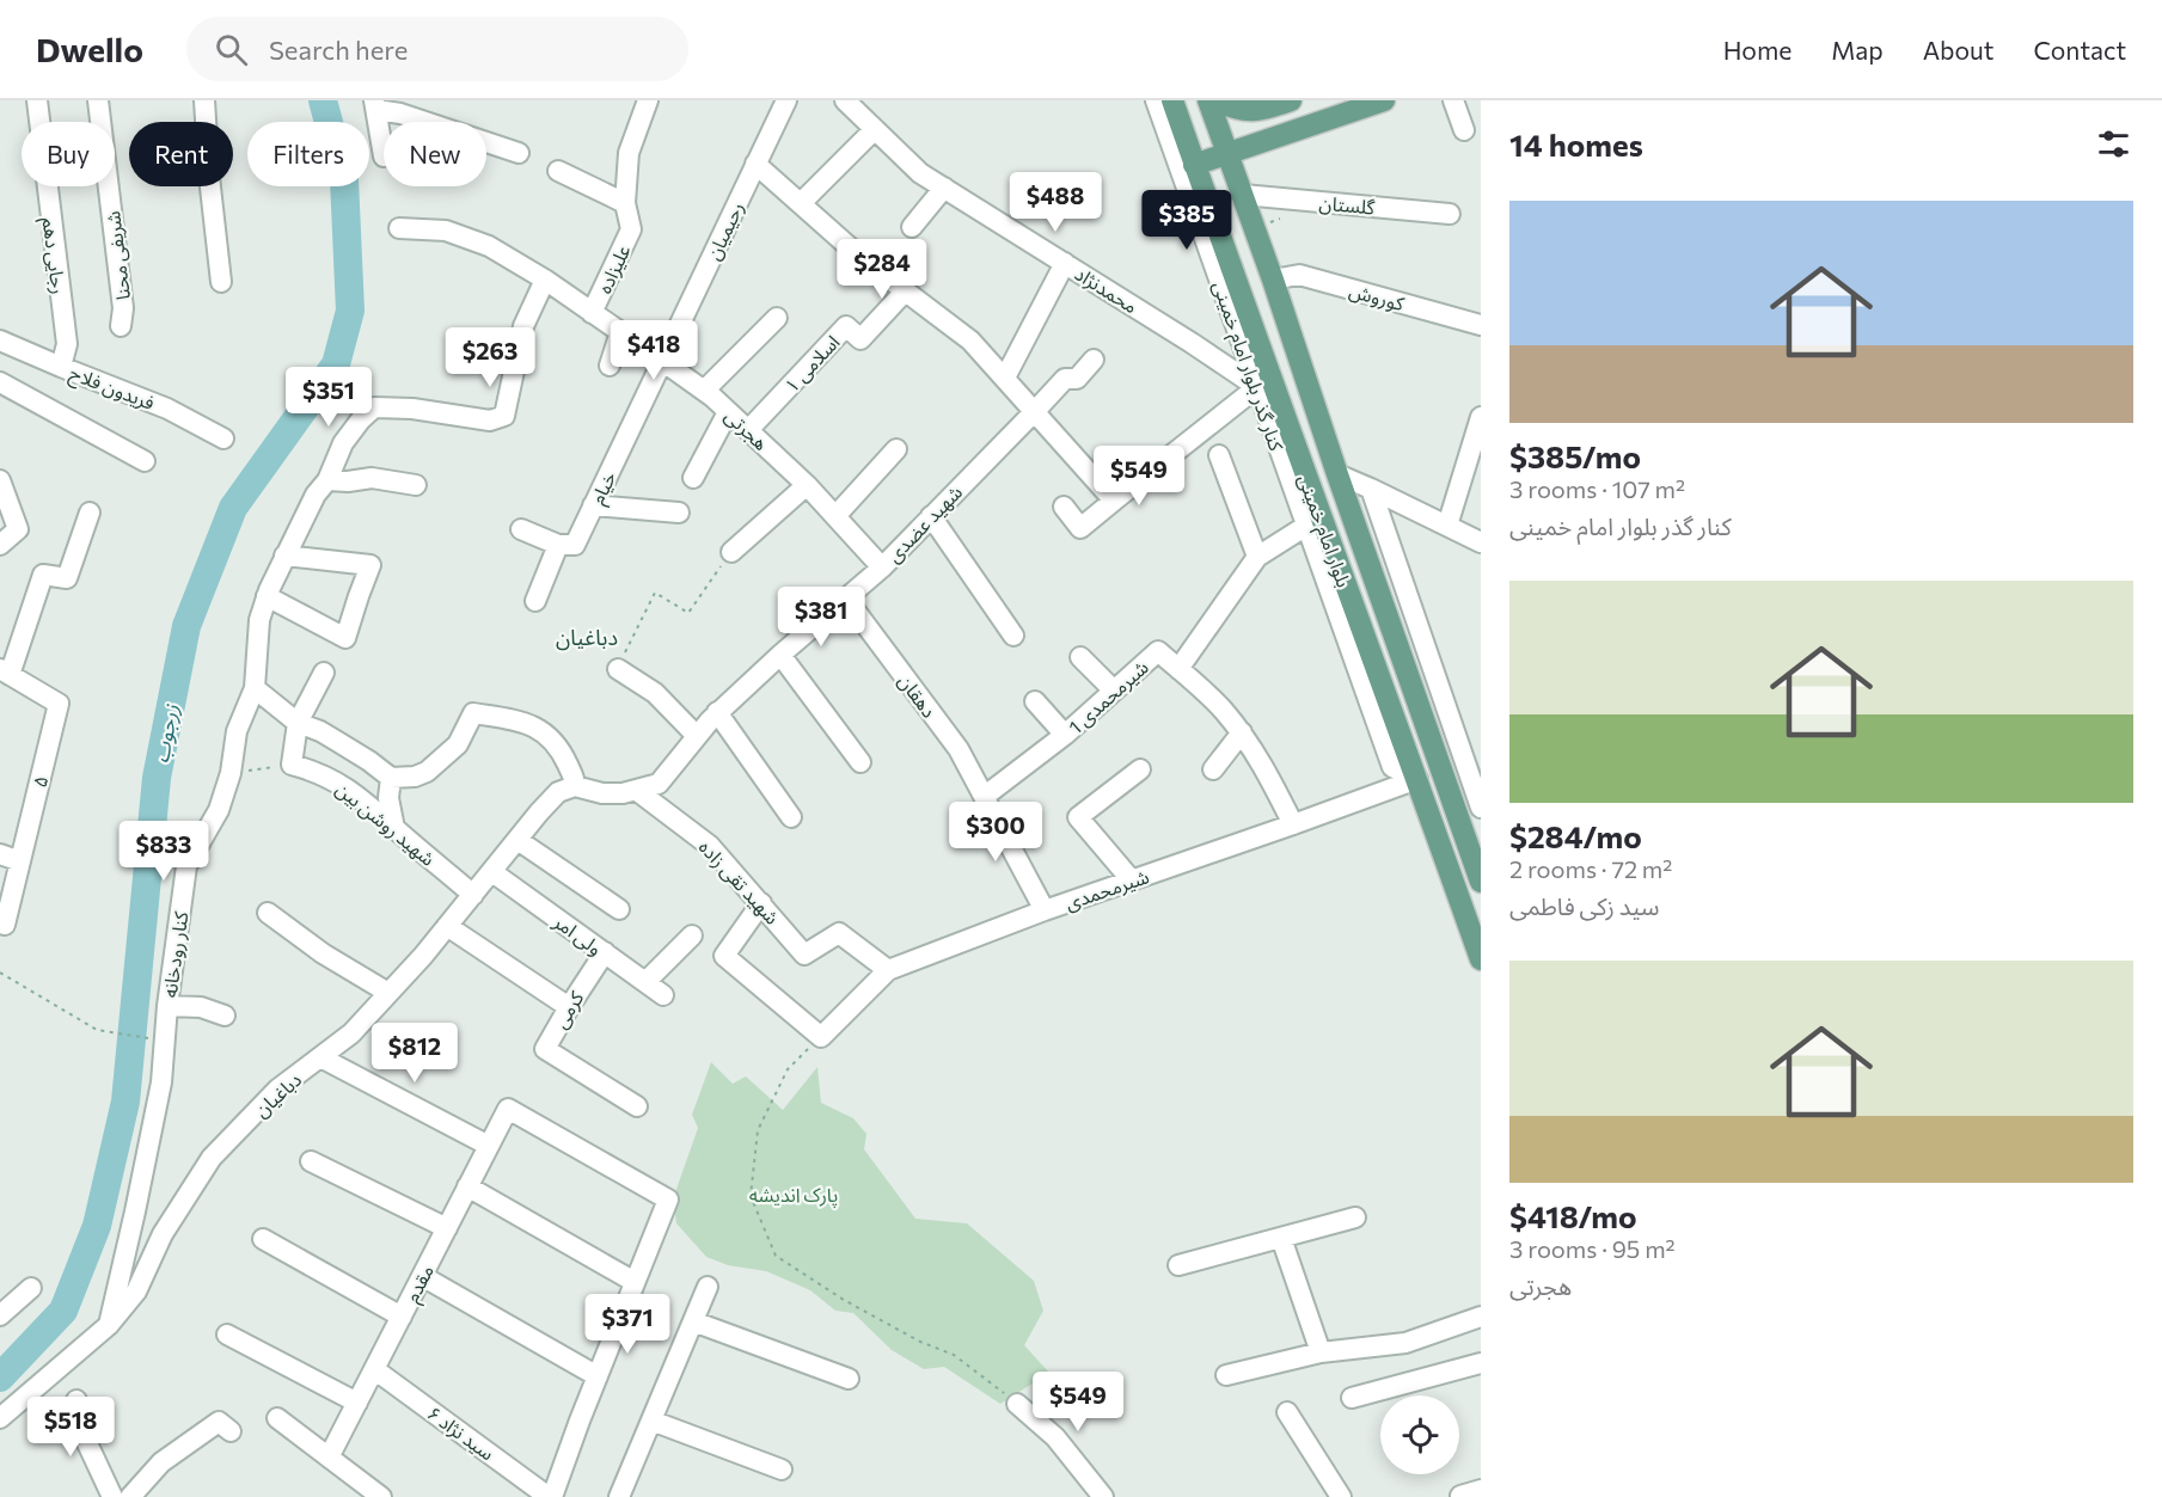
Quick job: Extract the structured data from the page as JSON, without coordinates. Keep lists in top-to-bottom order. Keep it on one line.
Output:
{"streets":{"main road":["بلوار امام خمینی"],"street":["گلستان","رحیمیان","رجایی دهم","شریفی محنا","علیزاده","محمدنژاد","کوروش","اسلامی ۱","کنار گذر بلوار امام خمینی","فریدون فلاح","هجرتی","خیام","شهید عضدی","دهقان","شیرمحمدی 1","۵","شهید روشن بین","شهید تقی زاده","شیرمحمدی","ولی امر","کنار رودخانه","کرمی","دباغیان","مقدم","سید نژاد ۶"]},"crossings":[["گلستان","بلوار امام خمینی"],["رحیمیان","هجرتی"],["رحیمیان","خیام"],["رجایی دهم","فریدون فلاح"],["علیزاده","هجرتی"],["محمدنژاد","کنار گذر بلوار امام خمینی"],["محمدنژاد","بلوار امام خمینی"],["کوروش","بلوار امام خمینی"],["اسلامی ۱","هجرتی"],["کنار گذر بلوار امام خمینی","بلوار امام خمینی"],["کنار گذر بلوار امام خمینی","شیرمحمدی"],["هجرتی","خیام"],["هجرتی","شهید عضدی"],["هجرتی","کنار رودخانه"],["شهید عضدی","دهقان"],["شهید عضدی","شهید تقی زاده"],["شهید عضدی","دباغیان"],["بلوار امام خمینی","شیرمحمدی"],["دهقان","شیرمحمدی 1"],["دهقان","شیرمحمدی"],["شیرمحمدی 1","شیرمحمدی"],["شهید روشن بین","دباغیان"],["شهید تقی زاده","شیرمحمدی"],["ولی امر","کرمی"],["ولی امر","دباغیان"],["کنار رودخانه","دباغیان"],["مقدم","سید نژاد ۶"]],"districts":["دباغیان"],"water":["زرجوب"],"parks":["پارک اندیشه"],"page":{"header":"Dwello","search":"Search here","nav":["Home","Map","About","Contact"],"heading":"14 homes","chip":["Buy","Rent","Filters","New"],"price":["$488","$385","$284","$418","$263","$351","$549","$381","$300","$833","$812","$371","$549","$518"],"list":[{"name":"$385/mo","note":"3 rooms · 107 m² · کنار گذر بلوار امام خمینی"},{"name":"$284/mo","note":"2 rooms · 72 m² · سید زکی فاطمی"},{"name":"$418/mo","note":"3 rooms · 95 m² · هجرتی"}]}}
